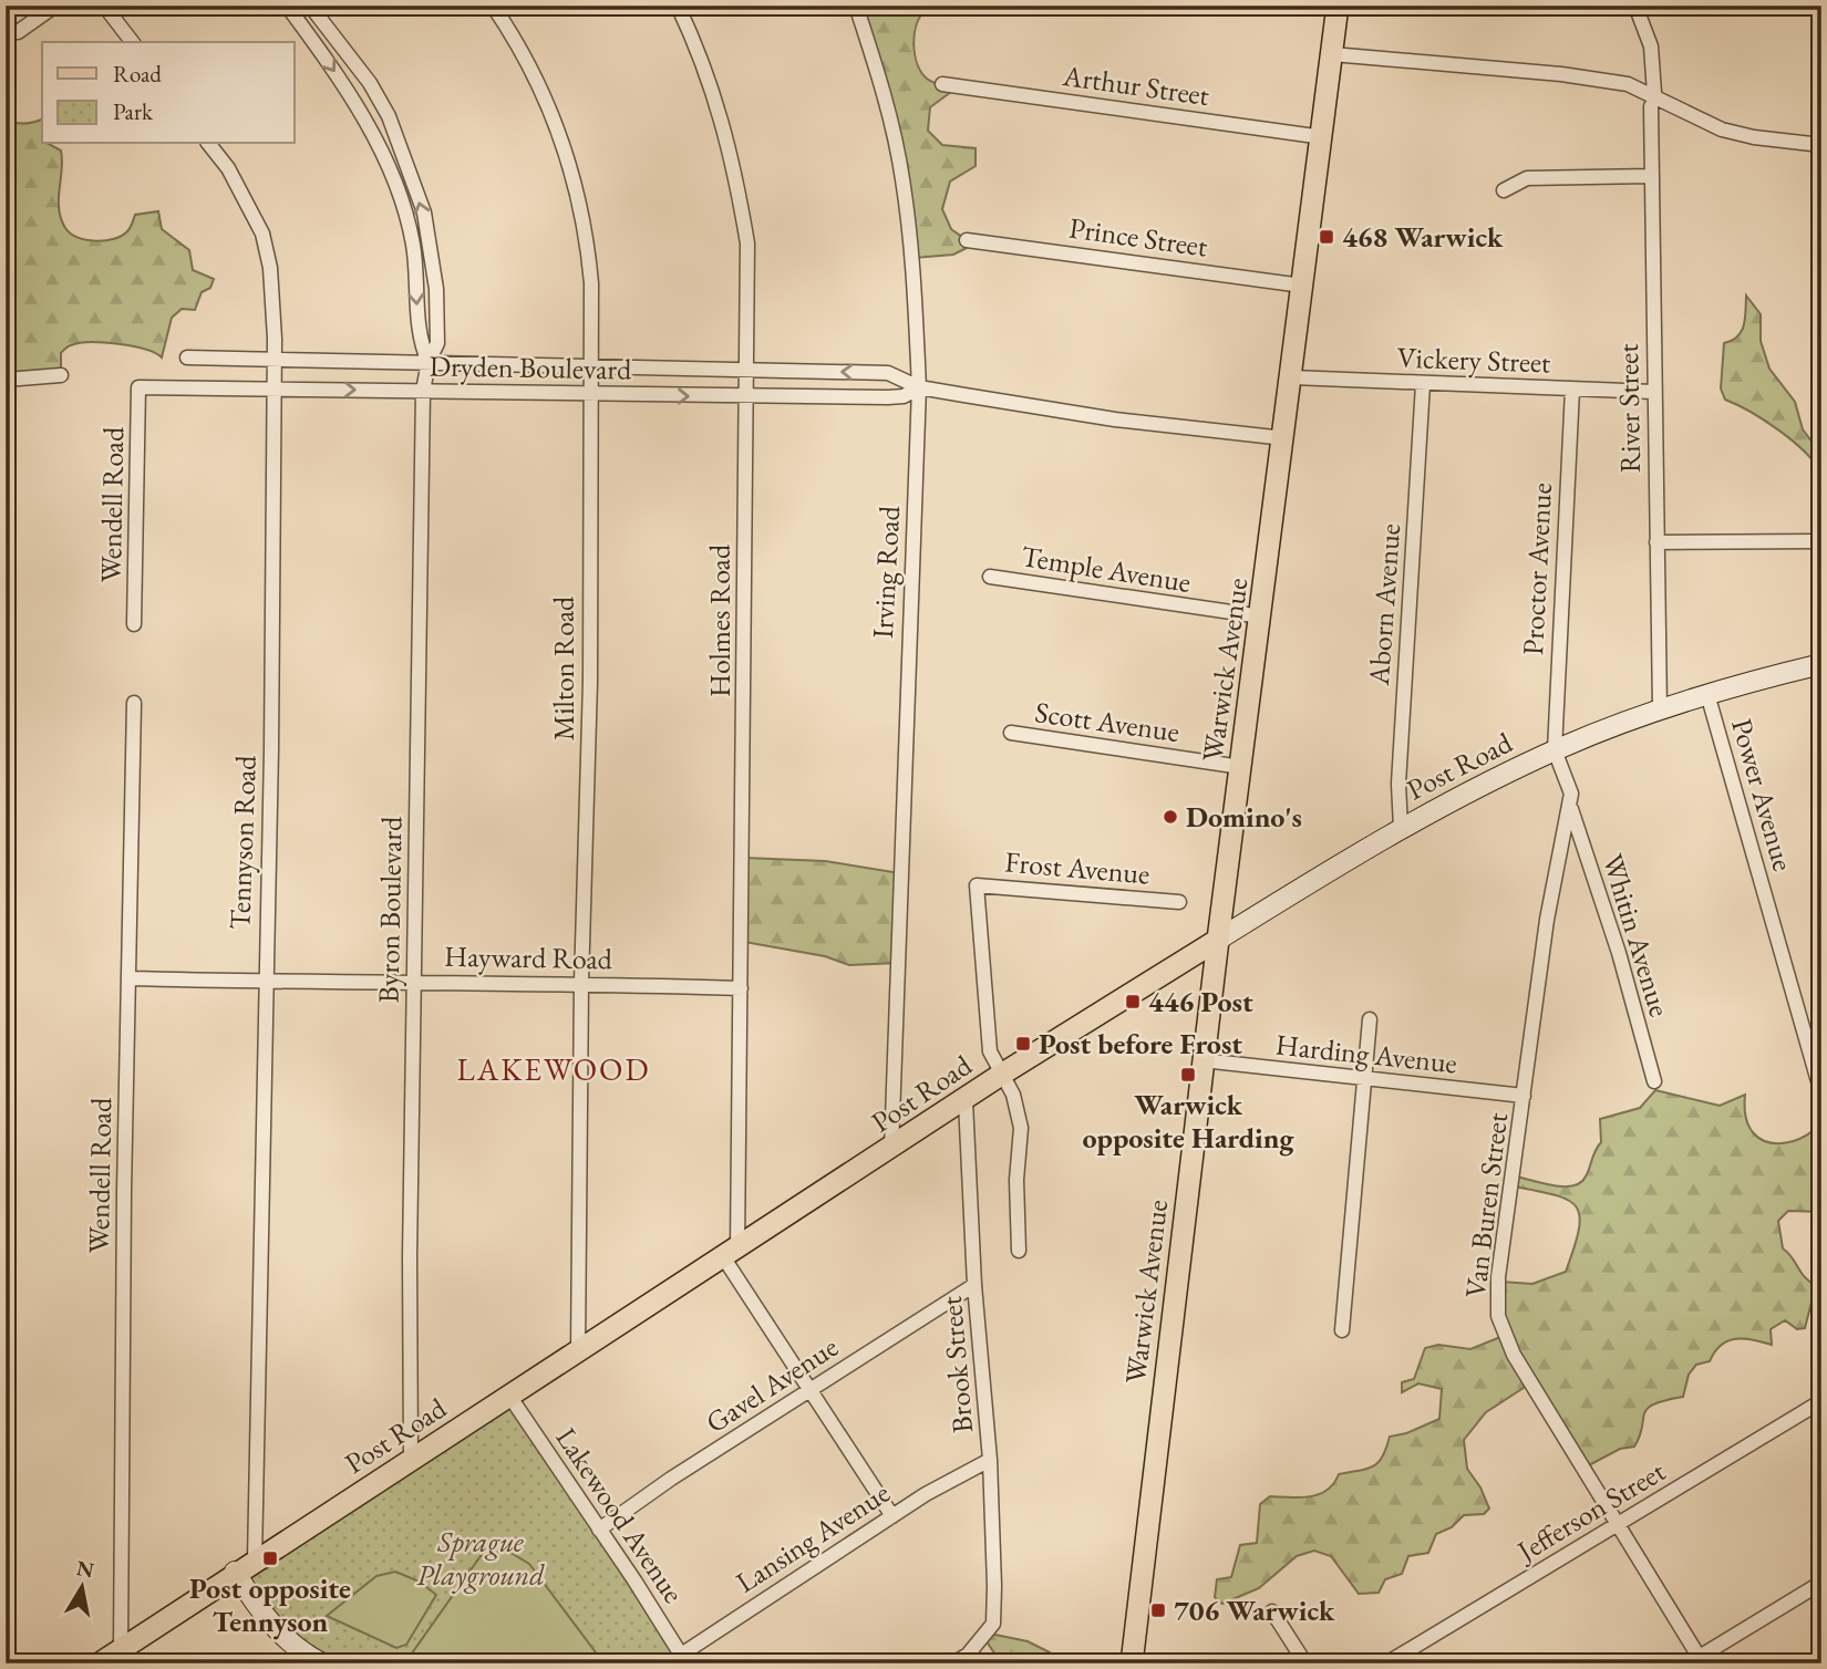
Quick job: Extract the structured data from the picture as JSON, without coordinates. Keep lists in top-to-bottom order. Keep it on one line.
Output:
{"streets":{"main road":["Warwick Avenue","Post Road"],"street":["Arthur Street","Prince Street","Vickery Street","Dryden Boulevard","River Street","Wendell Road","Temple Avenue","Proctor Avenue","Irving Road","Aborn Avenue","Holmes Road","Milton Road","Scott Avenue","Power Avenue","Tennyson Road","Frost Avenue","Byron Boulevard","Whitin Avenue","Hayward Road","Harding Avenue","Van Buren Street","Brook Street","Gavel Avenue","Jefferson Street","Lakewood Avenue","Lansing Avenue"]},"crossings":[["Arthur Street","Warwick Avenue"],["Prince Street","Warwick Avenue"],["Vickery Street","River Street"],["Vickery Street","Proctor Avenue"],["Vickery Street","Aborn Avenue"],["Vickery Street","Warwick Avenue"],["Dryden Boulevard","Wendell Road"],["Dryden Boulevard","Irving Road"],["Dryden Boulevard","Holmes Road"],["Dryden Boulevard","Milton Road"],["Dryden Boulevard","Warwick Avenue"],["Dryden Boulevard","Tennyson Road"],["Dryden Boulevard","Byron Boulevard"],["River Street","Post Road"],["Wendell Road","Post Road"],["Wendell Road","Hayward Road"],["Temple Avenue","Warwick Avenue"],["Proctor Avenue","Post Road"],["Proctor Avenue","Van Buren Street"],["Irving Road","Post Road"],["Aborn Avenue","Post Road"],["Holmes Road","Post Road"],["Holmes Road","Hayward Road"],["Milton Road","Post Road"],["Milton Road","Hayward Road"],["Warwick Avenue","Scott Avenue"],["Warwick Avenue","Post Road"],["Warwick Avenue","Harding Avenue"],["Post Road","Power Avenue"],["Post Road","Tennyson Road"],["Post Road","Frost Avenue"],["Post Road","Byron Boulevard"],["Post Road","Van Buren Street"],["Post Road","Brook Street"],["Post Road","Lakewood Avenue"],["Tennyson Road","Hayward Road"],["Byron Boulevard","Hayward Road"],["Whitin Avenue","Van Buren Street"],["Harding Avenue","Van Buren Street"],["Van Buren Street","Jefferson Street"],["Brook Street","Gavel Avenue"],["Brook Street","Lansing Avenue"],["Gavel Avenue","Lakewood Avenue"],["Lakewood Avenue","Lansing Avenue"]],"districts":["LAKEWOOD"],"parks":["Sprague Playground"],"places":{"transit":["468 Warwick","446 Post","Post before Frost","Warwick opposite Harding","Post opposite Tennyson","706 Warwick"],"other":["Domino's"]},"legend":["Road","Park"],"north":"top"}
